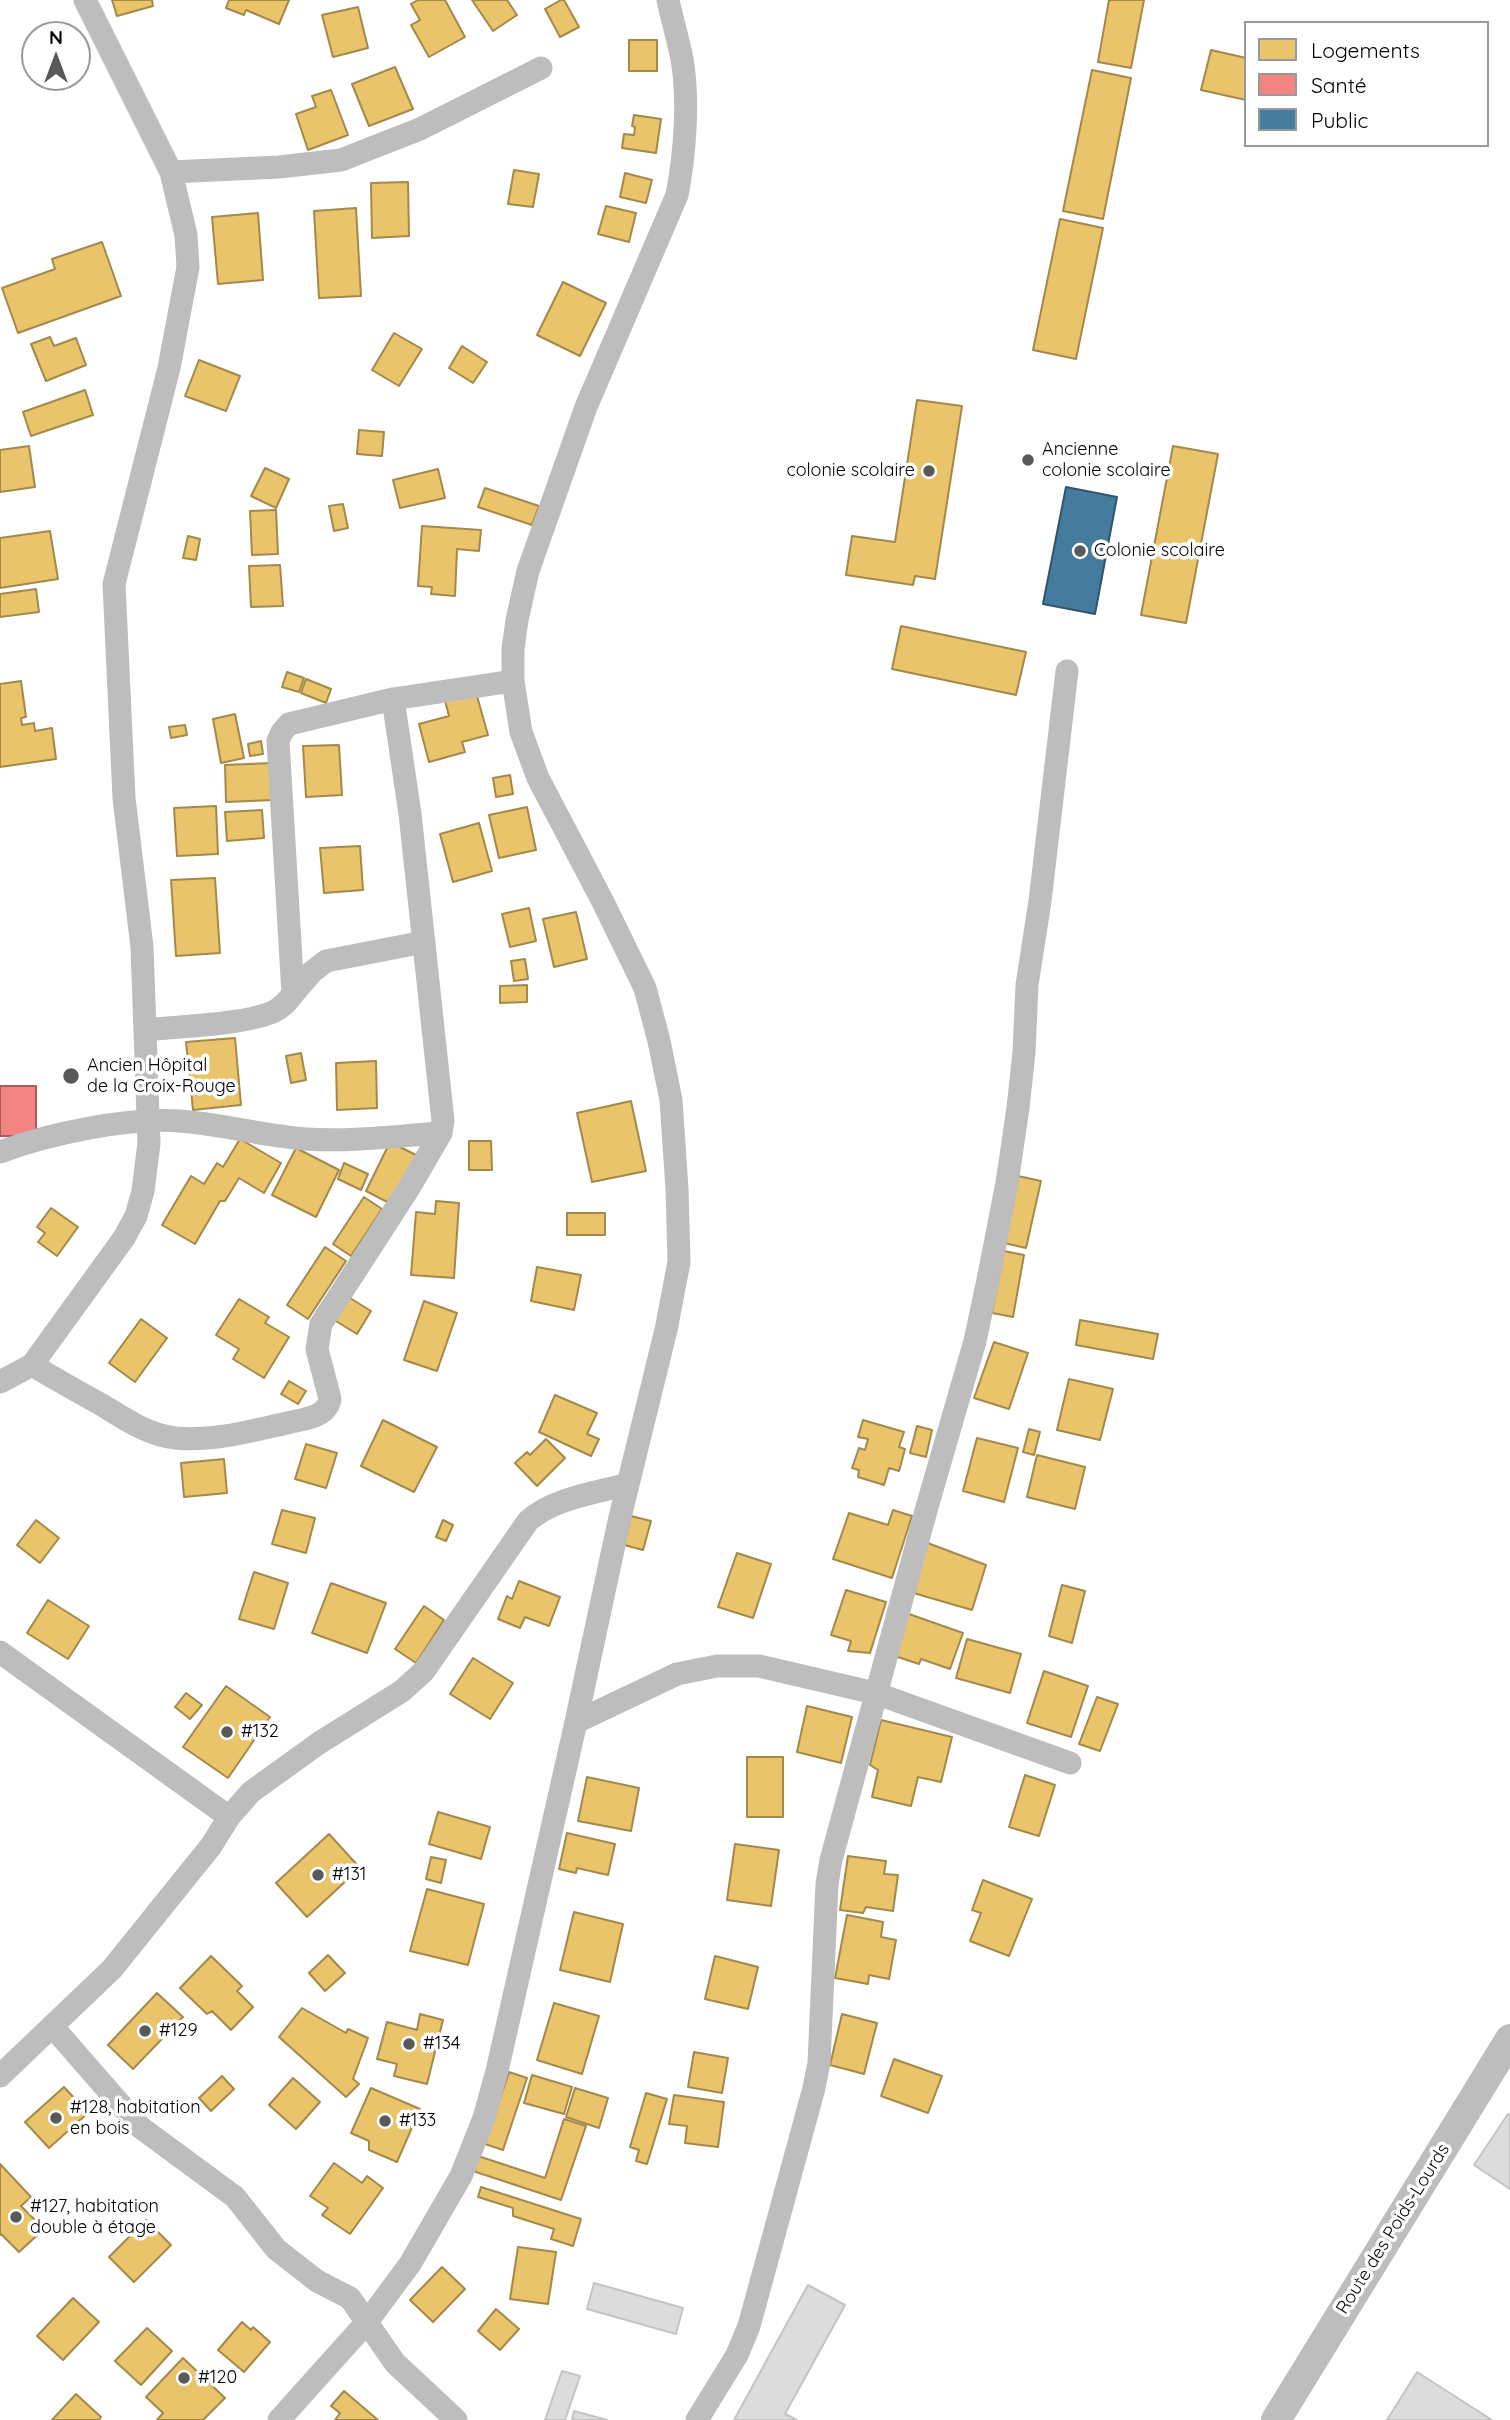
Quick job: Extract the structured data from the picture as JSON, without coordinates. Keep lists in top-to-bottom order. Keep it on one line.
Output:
{"streets":{"street":["Route des Poids-Lourds"]},"places":["Ancienne colonie scolaire","colonie scolaire","Colonie scolaire","Ancien Hôpital de la Croix-Rouge","#132","#131","#129","#134","#128, habitation en bois","#133","#127, habitation double à étage","#120"],"legend":["Logements","Santé","Public"],"north":"top"}
